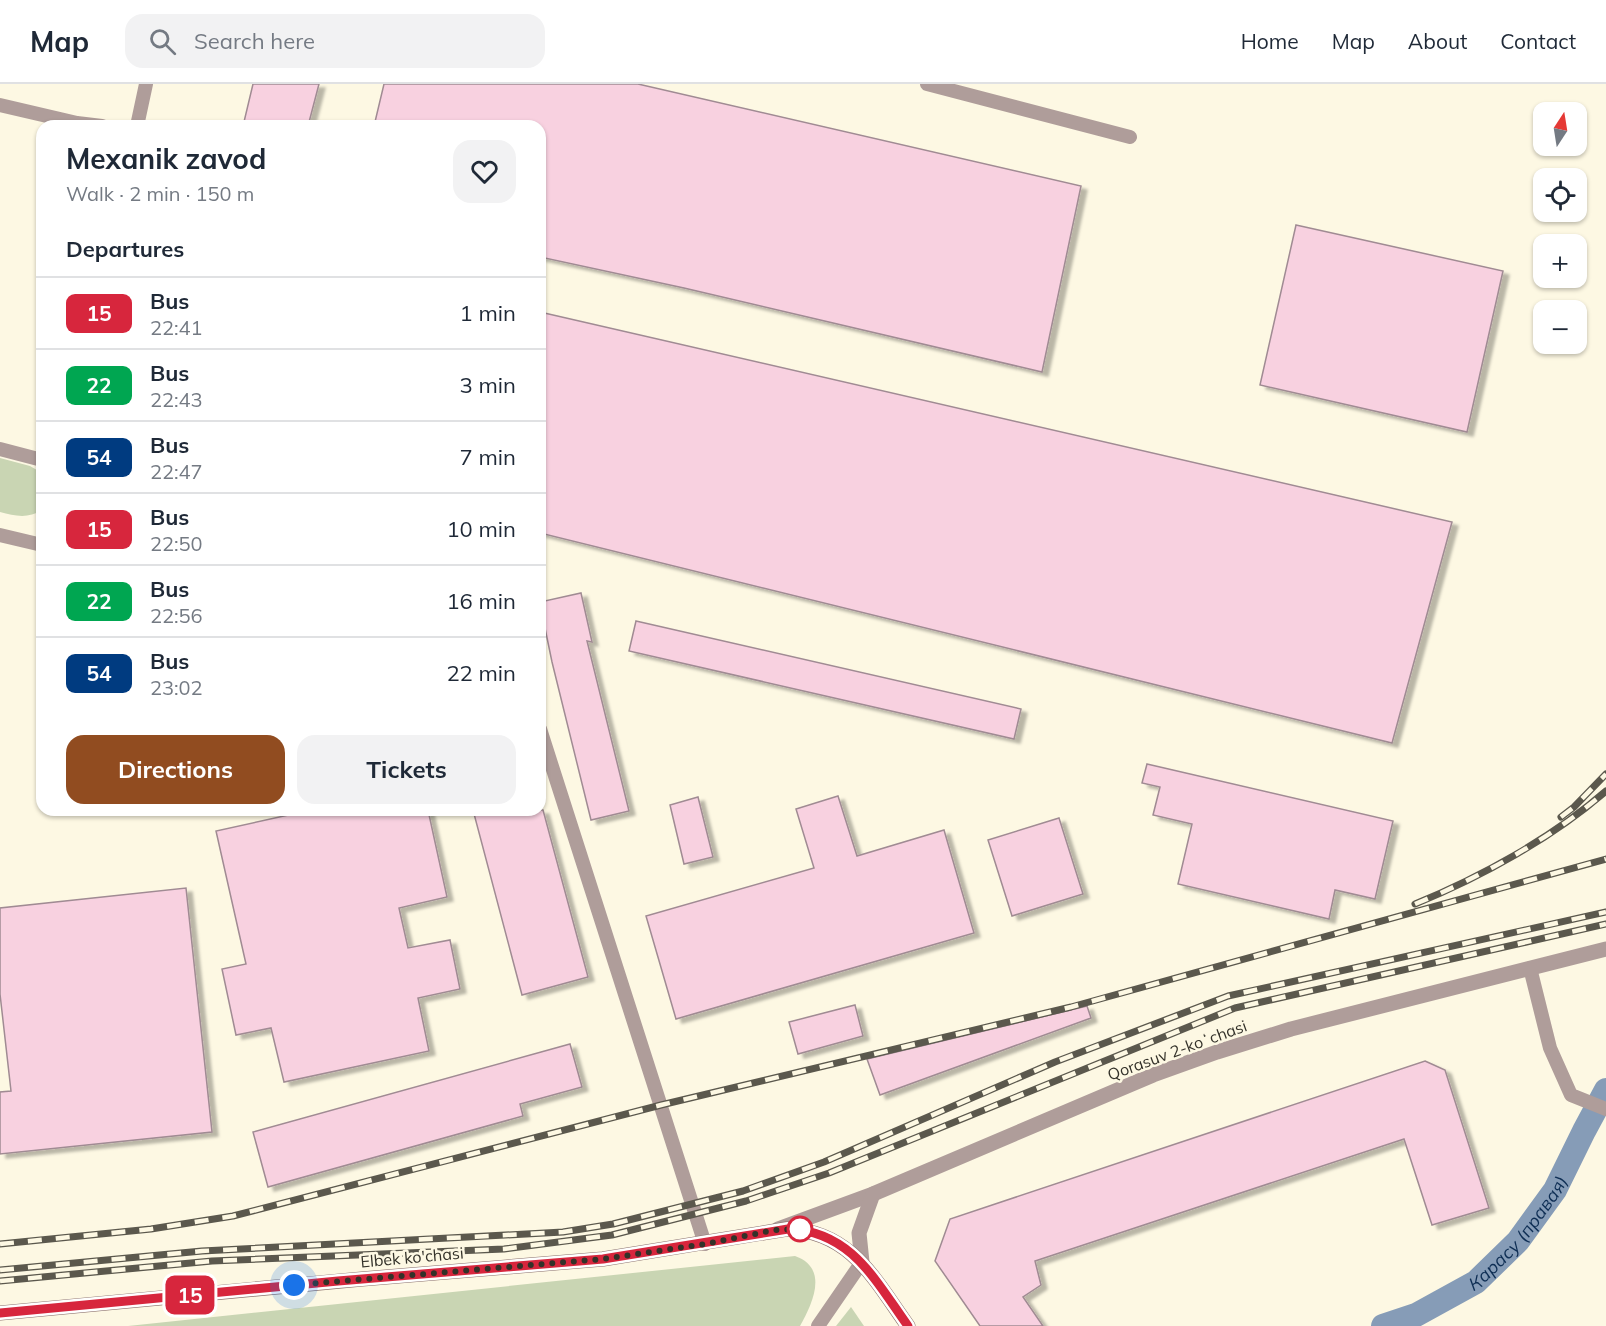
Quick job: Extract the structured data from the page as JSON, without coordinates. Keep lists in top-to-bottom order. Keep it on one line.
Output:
{"streets":{"main road":["Elbek ko'chasi"],"street":["Qorasuv 2-koʻchasi"]},"crossings":[["Qorasuv 2-koʻchasi","Elbek ko'chasi"]],"water":["Карасу (правая)"],"lines":["bus line 15"],"north":"top","page":{"header":"Map","search":"Search here","nav":["Home","Map","About","Contact"],"on_map":"15","map_buttons":["+","−"],"heading":[["Mexanik zavod","Walk · 2 min · 150 m"],"Departures"],"list":[{"mark":"15","name":"Bus","note":"22:41","value":"1 min"},{"mark":"22","name":"Bus","note":"22:43","value":"3 min"},{"mark":"54","name":"Bus","note":"22:47","value":"7 min"},{"mark":"15","name":"Bus","note":"22:50","value":"10 min"},{"mark":"22","name":"Bus","note":"22:56","value":"16 min"},{"mark":"54","name":"Bus","note":"23:02","value":"22 min"}],"buttons":["Directions","Tickets"]}}
